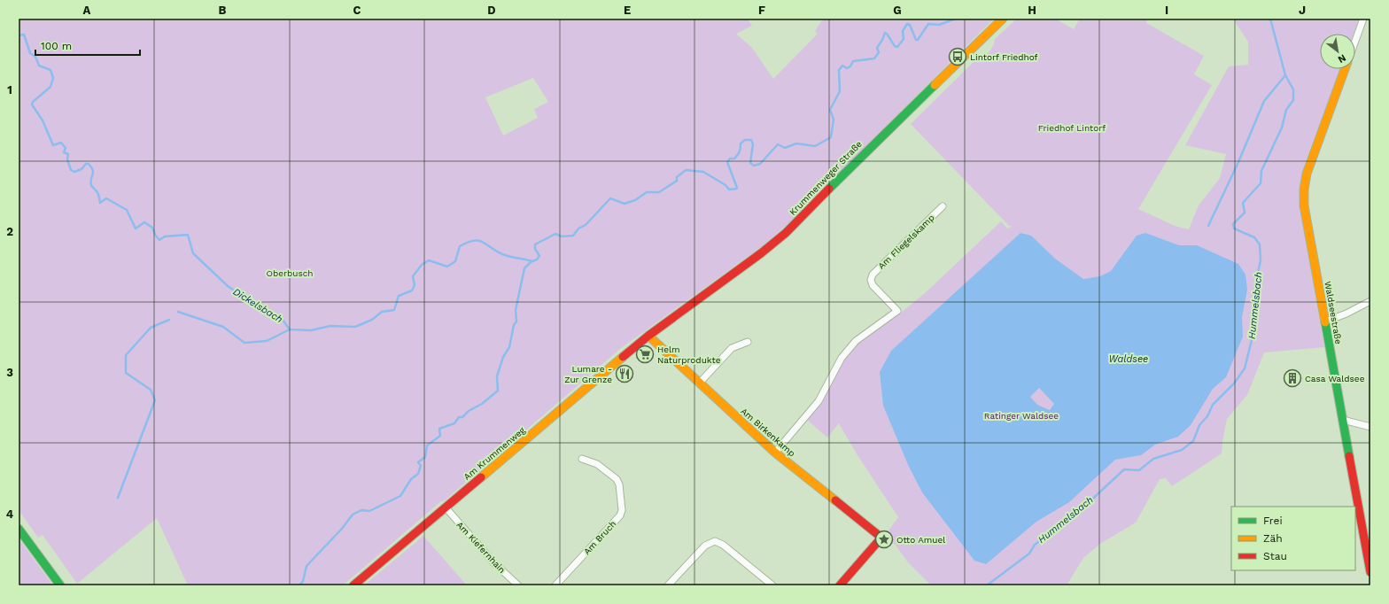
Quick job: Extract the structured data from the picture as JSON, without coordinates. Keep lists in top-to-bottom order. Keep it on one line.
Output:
{"streets":{"main road":["Krummenweger Straße","Waldseestraße","Am Birkenkamp","Am Krummenweg"],"street":["Am Fliegelskamp","Am Bruch","Am Kiefernhain"]},"crossings":[["Krummenweger Straße","Am Birkenkamp"],["Krummenweger Straße","Am Krummenweg"],["Am Fliegelskamp","Am Birkenkamp"],["Am Birkenkamp","Am Krummenweg"],["Am Krummenweg","Am Kiefernhain"]],"water":["Dickelsbach","Hummelsbach","Waldsee"],"parks":["Friedhof Lintorf","Oberbusch","Ratinger Waldsee"],"places":{"bus stop":["Lintorf Friedhof"],"supermarket":["Helm Naturprodukte"],"restaurant":["Lumare - Zur Grenze"],"building":["Casa Waldsee"],"place":["Otto Amuel"]},"legend":["Frei","Zäh","Stau"],"scale_bar":"100 m","north":"bottom right","grid":{"columns":["A","B","C","D","E","F","G","H","I","J"],"rows":["1","2","3","4"]}}
